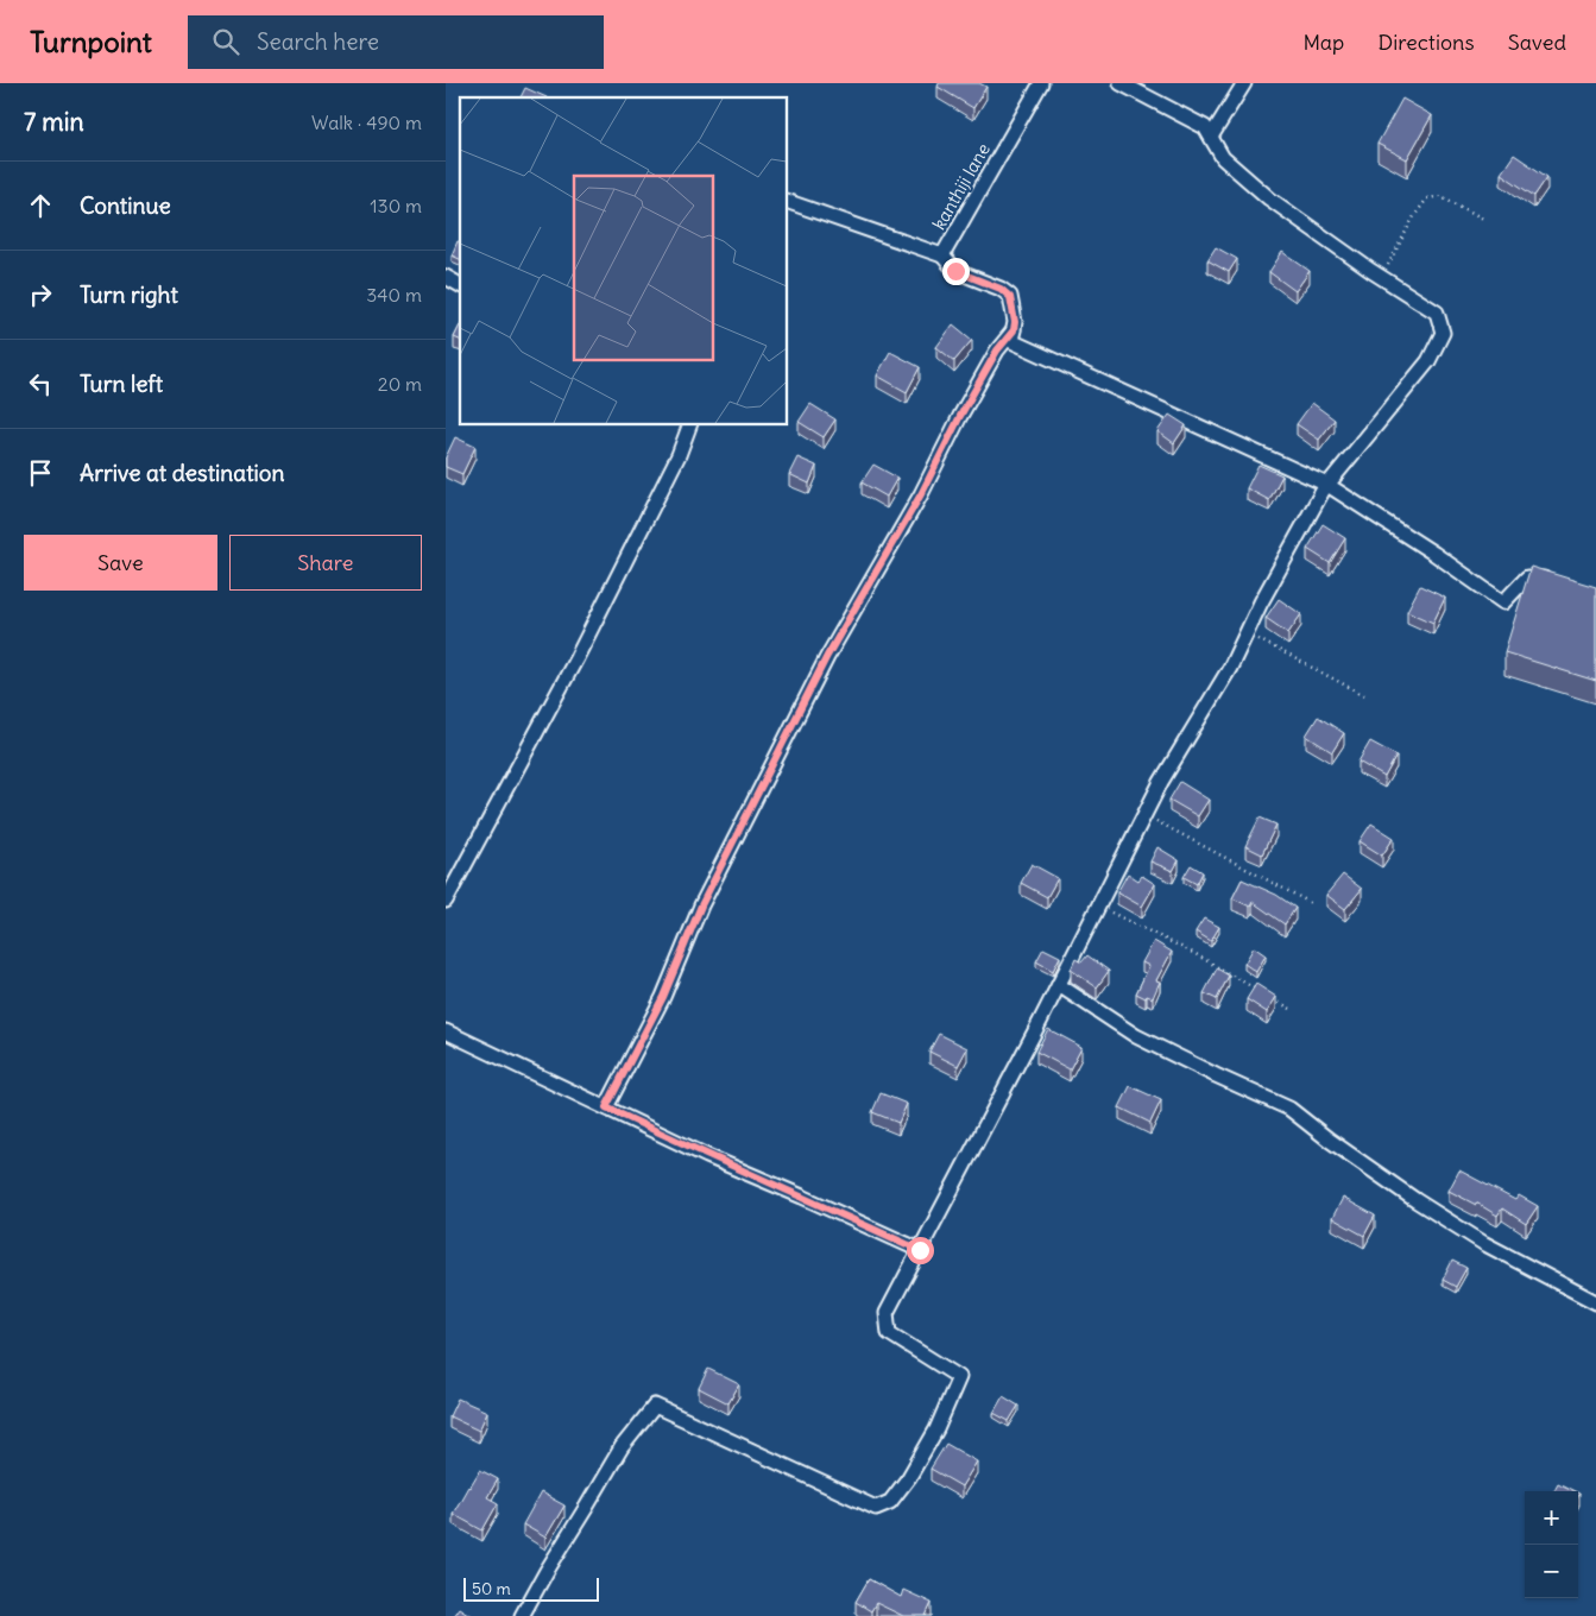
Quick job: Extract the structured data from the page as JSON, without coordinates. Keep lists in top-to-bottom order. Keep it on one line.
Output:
{"streets":{"street":["kanthiji lane"]},"scale_bar":"50 m","page":{"header":"Turnpoint","search":"Search here","nav":["Map","Directions","Saved"],"heading":["7 min","Walk · 490 m"],"list":[["Continue","130 m"],["Turn right","340 m"],["Turn left","20 m"],"Arrive at destination"],"buttons":["Save","Share"],"map_buttons":["+","−"],"scale":"50 m"}}
